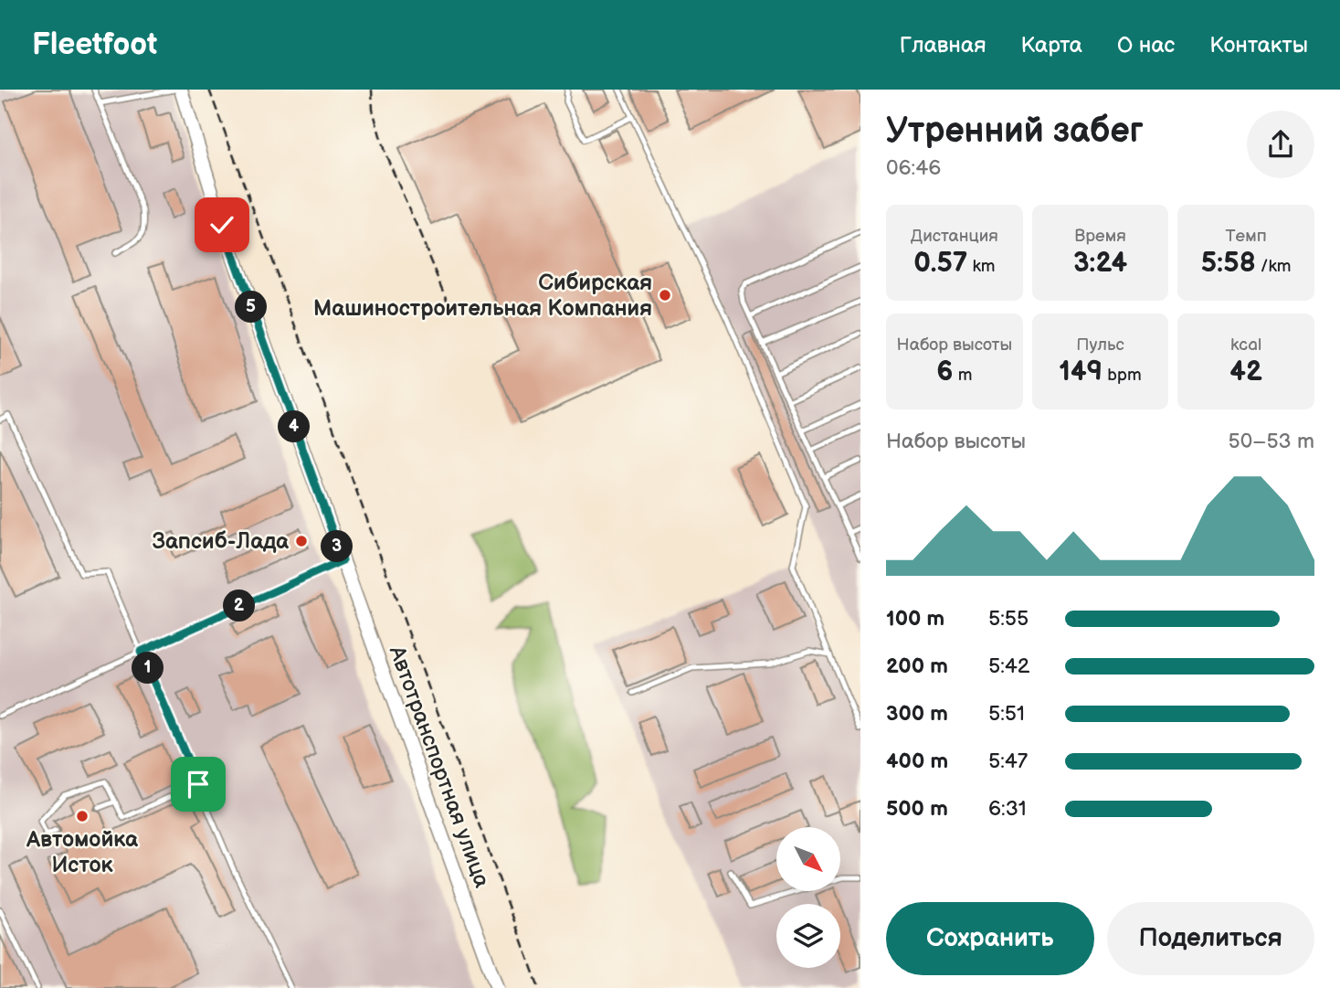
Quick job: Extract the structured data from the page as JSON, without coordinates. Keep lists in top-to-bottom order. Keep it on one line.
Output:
{"streets":{"main road":["Автотранспортная улица"]},"places":["Сибирская Машиностроительная Компания","Запсиб-Лада","Автомойка Исток"],"north":"bottom right","page":{"header":"Fleetfoot","nav":["Главная","Карта","О нас","Контакты"],"heading":["Утренний забег","06:46"],"stats":[["Дистанция","0.57 km"],["Время","3:24"],["Темп","5:58 /km"],["Набор высоты","6 m"],["Пульс","149 bpm"],["kcal","42"]],"pins":["5","4","3","2","1"],"chart":["Набор высоты","50–53 m"],"list":[{"name":"100 m","note":"5:55"},{"name":"200 m","note":"5:42"},{"name":"300 m","note":"5:51"},{"name":"400 m","note":"5:47"},{"name":"500 m","note":"6:31"}],"buttons":["Сохранить","Поделиться"]}}
